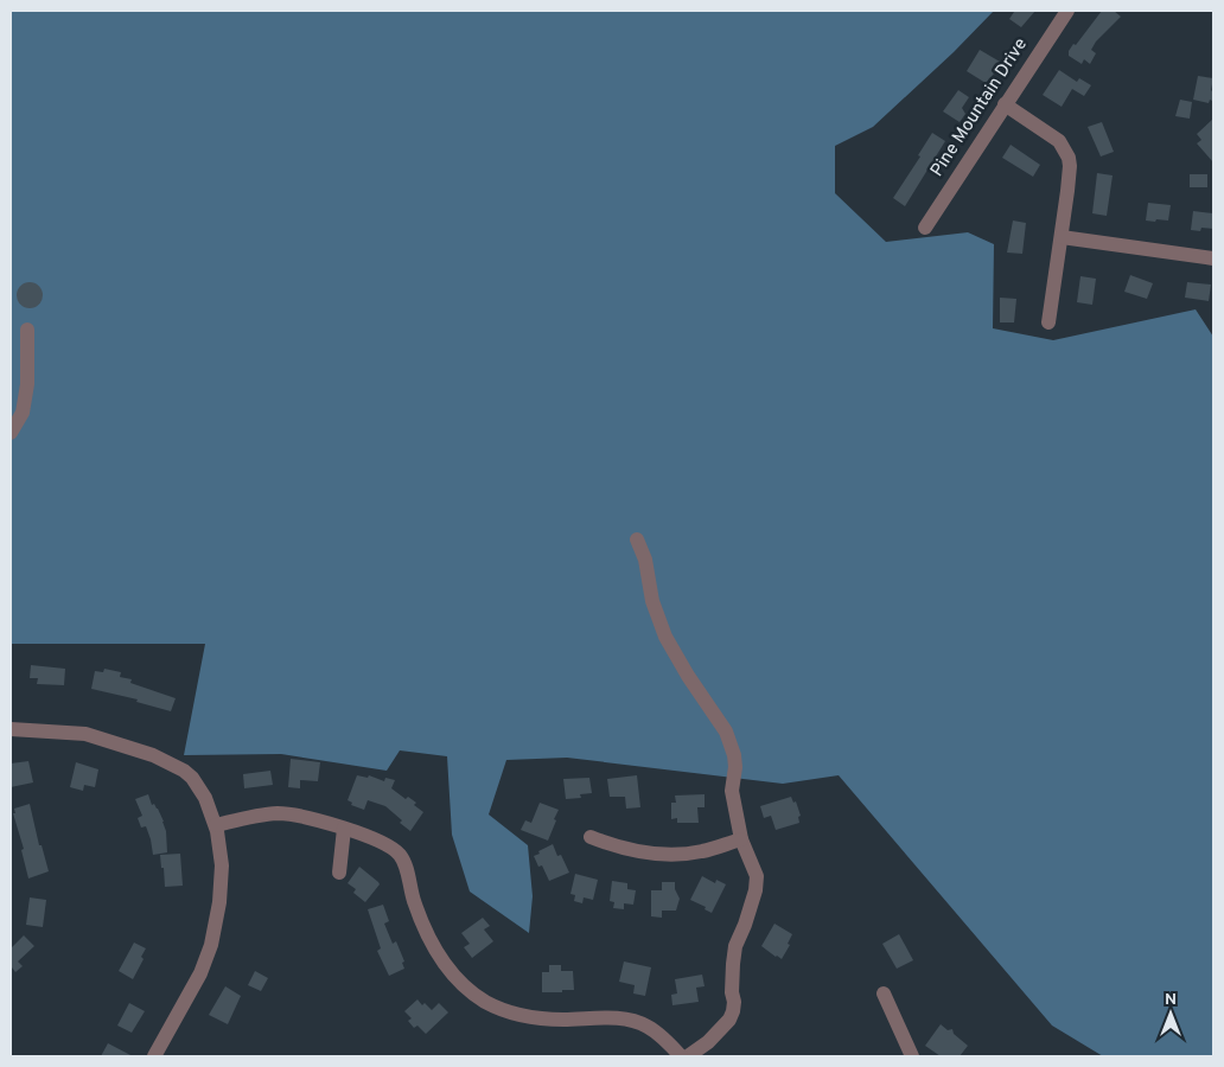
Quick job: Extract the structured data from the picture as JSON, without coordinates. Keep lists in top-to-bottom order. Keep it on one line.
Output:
{"streets":{"street":["Pine Mountain Drive"]},"north":"top"}
